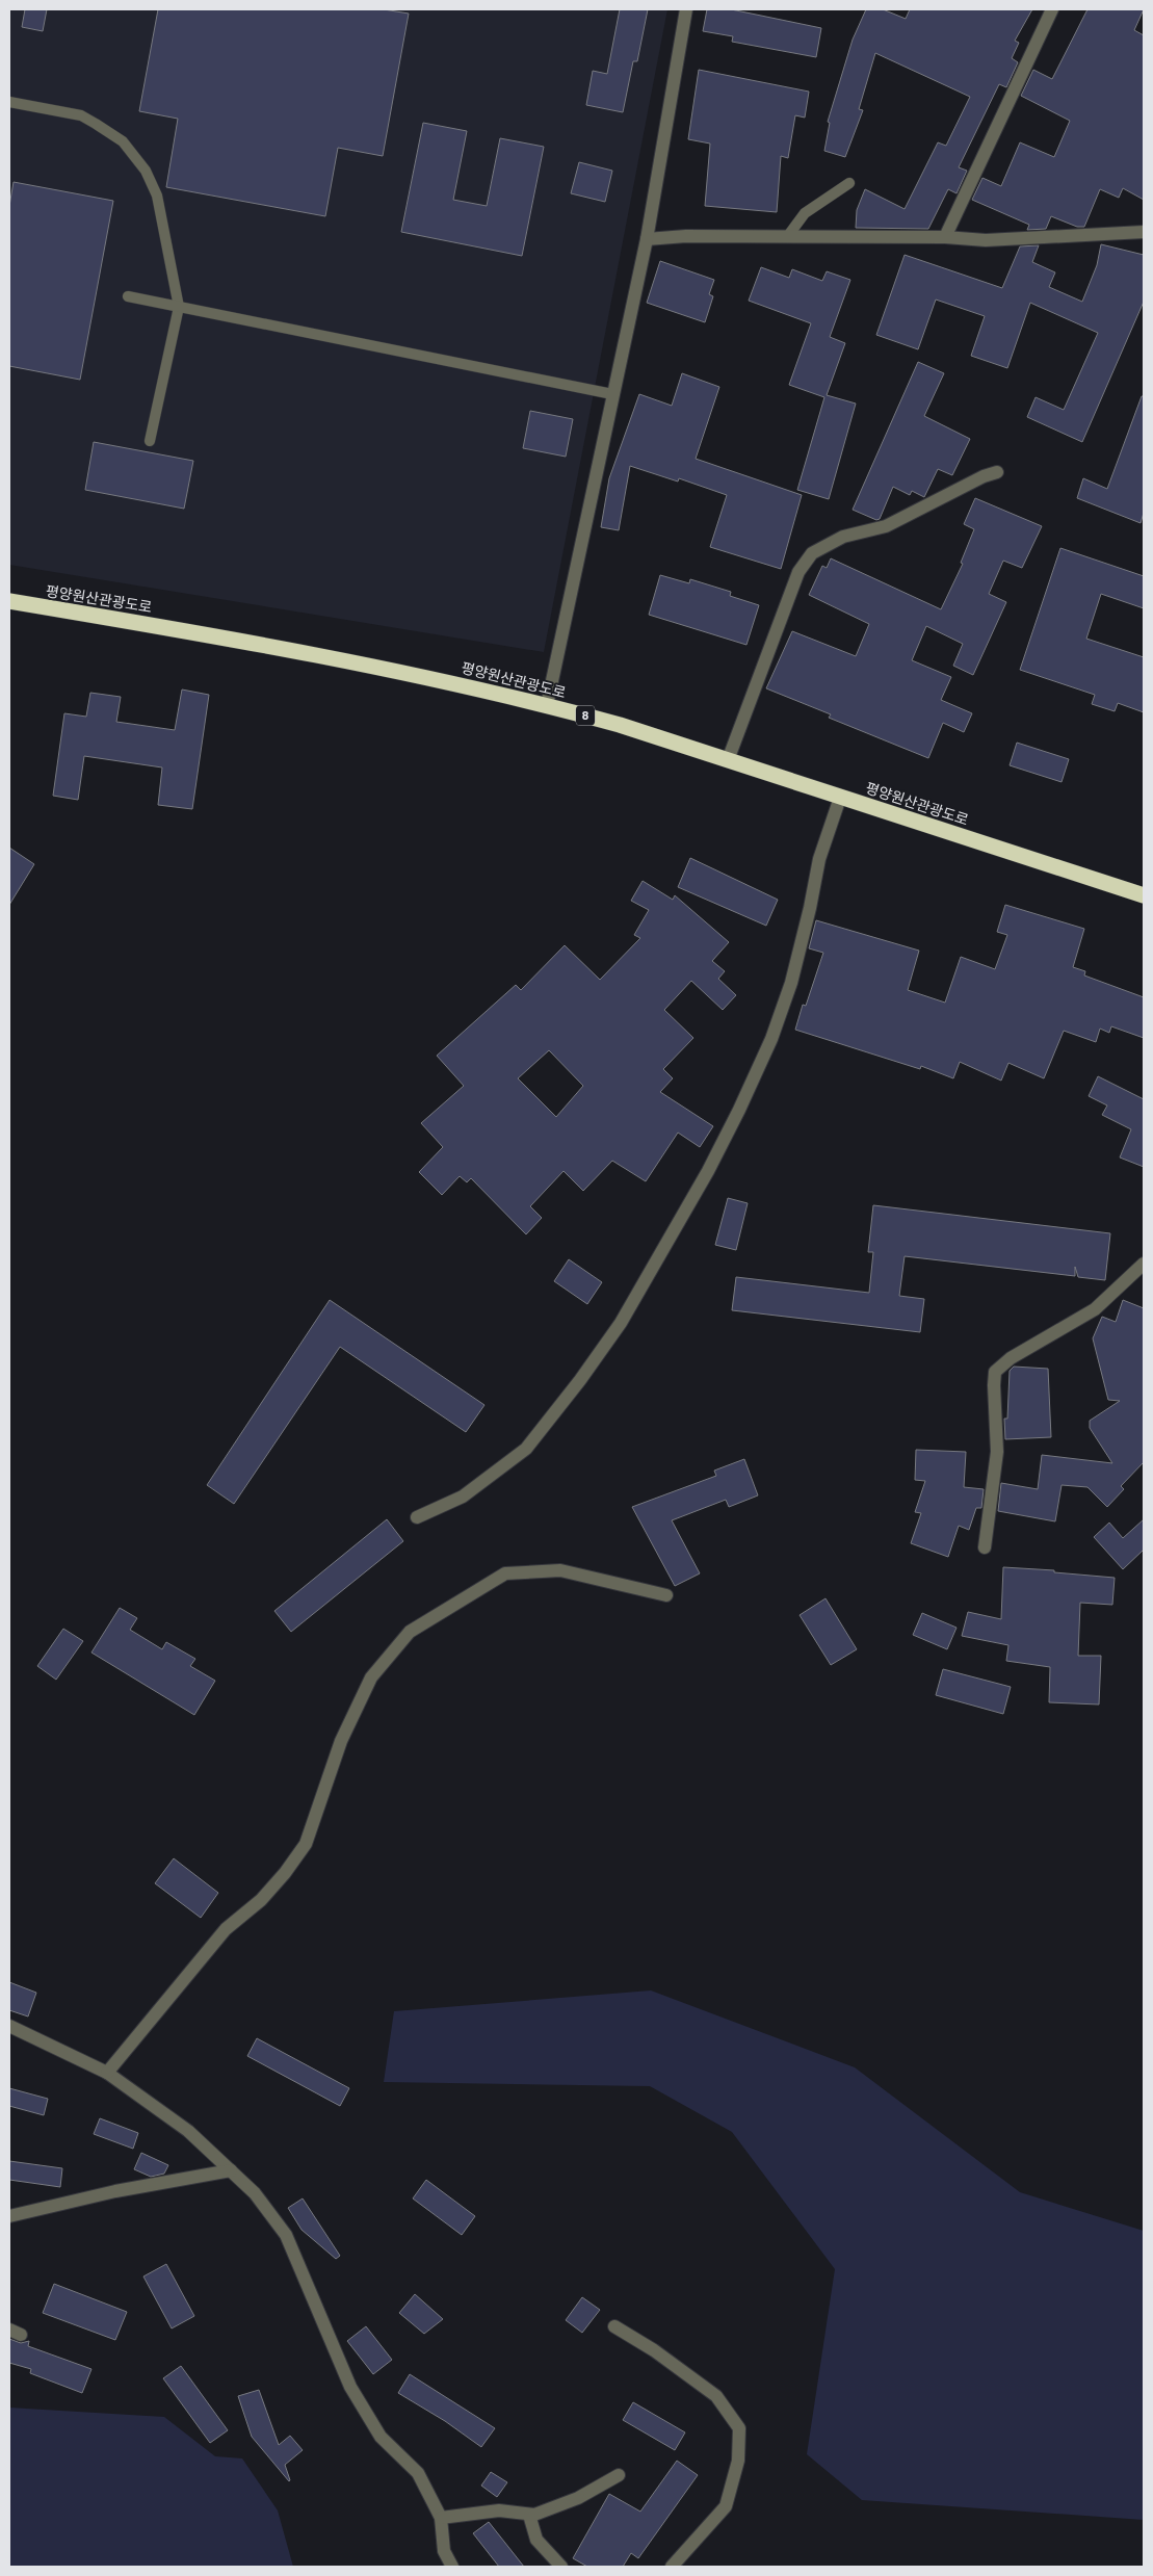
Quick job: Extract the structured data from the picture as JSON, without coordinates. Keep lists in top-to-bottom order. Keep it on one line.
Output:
{"streets":{"highway":["평양원산관광도로","8"]}}
